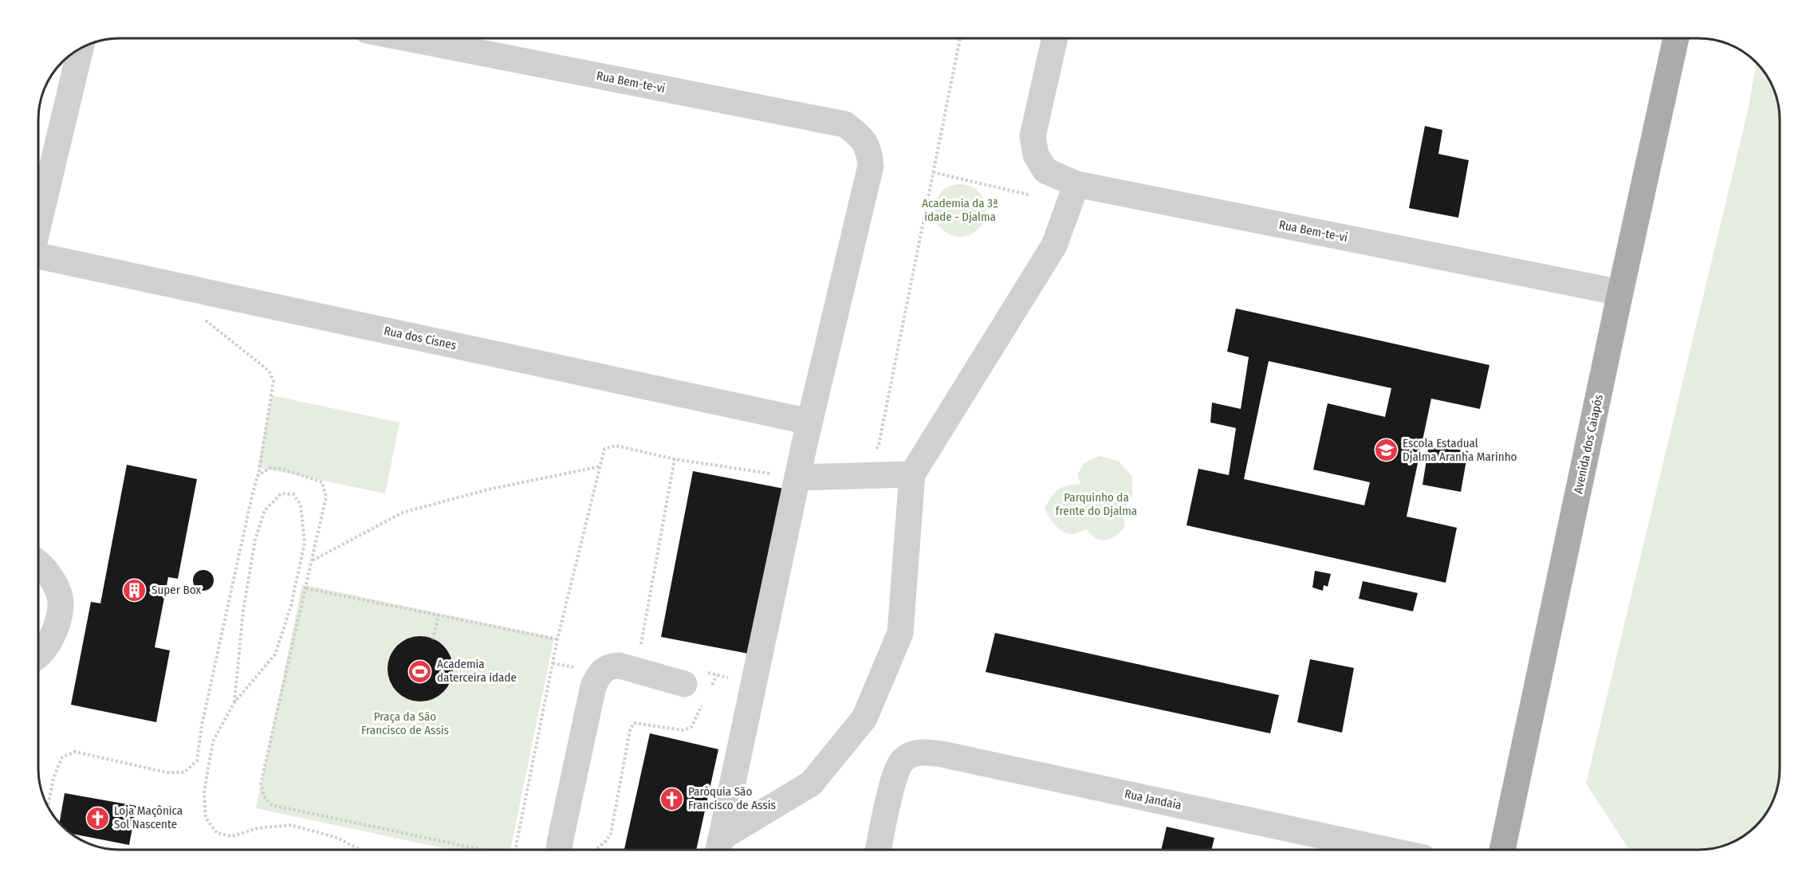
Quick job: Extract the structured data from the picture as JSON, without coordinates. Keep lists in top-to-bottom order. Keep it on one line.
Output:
{"streets":{"main road":["Avenida dos Caiapós"],"street":["Rua Bem-te-vi","Rua dos Cisnes","Rua Jandaia"]},"crossings":[["Rua Bem-te-vi","Rua dos Cisnes"],["Rua Bem-te-vi","Avenida dos Caiapós"]],"parks":["Academia da 3ª idade - Djalma","Parquinho da frente do Djalma","Praça da São Francisco de Assis"],"places":{"school or university":["Escola Estadual Djalma Aranha Marinho"],"building":["Super Box"],"sports":["Academia daterceira idade"],"church":["Paróquia São Francisco de Assis","Loja Maçônica Sol Nascente"]}}
